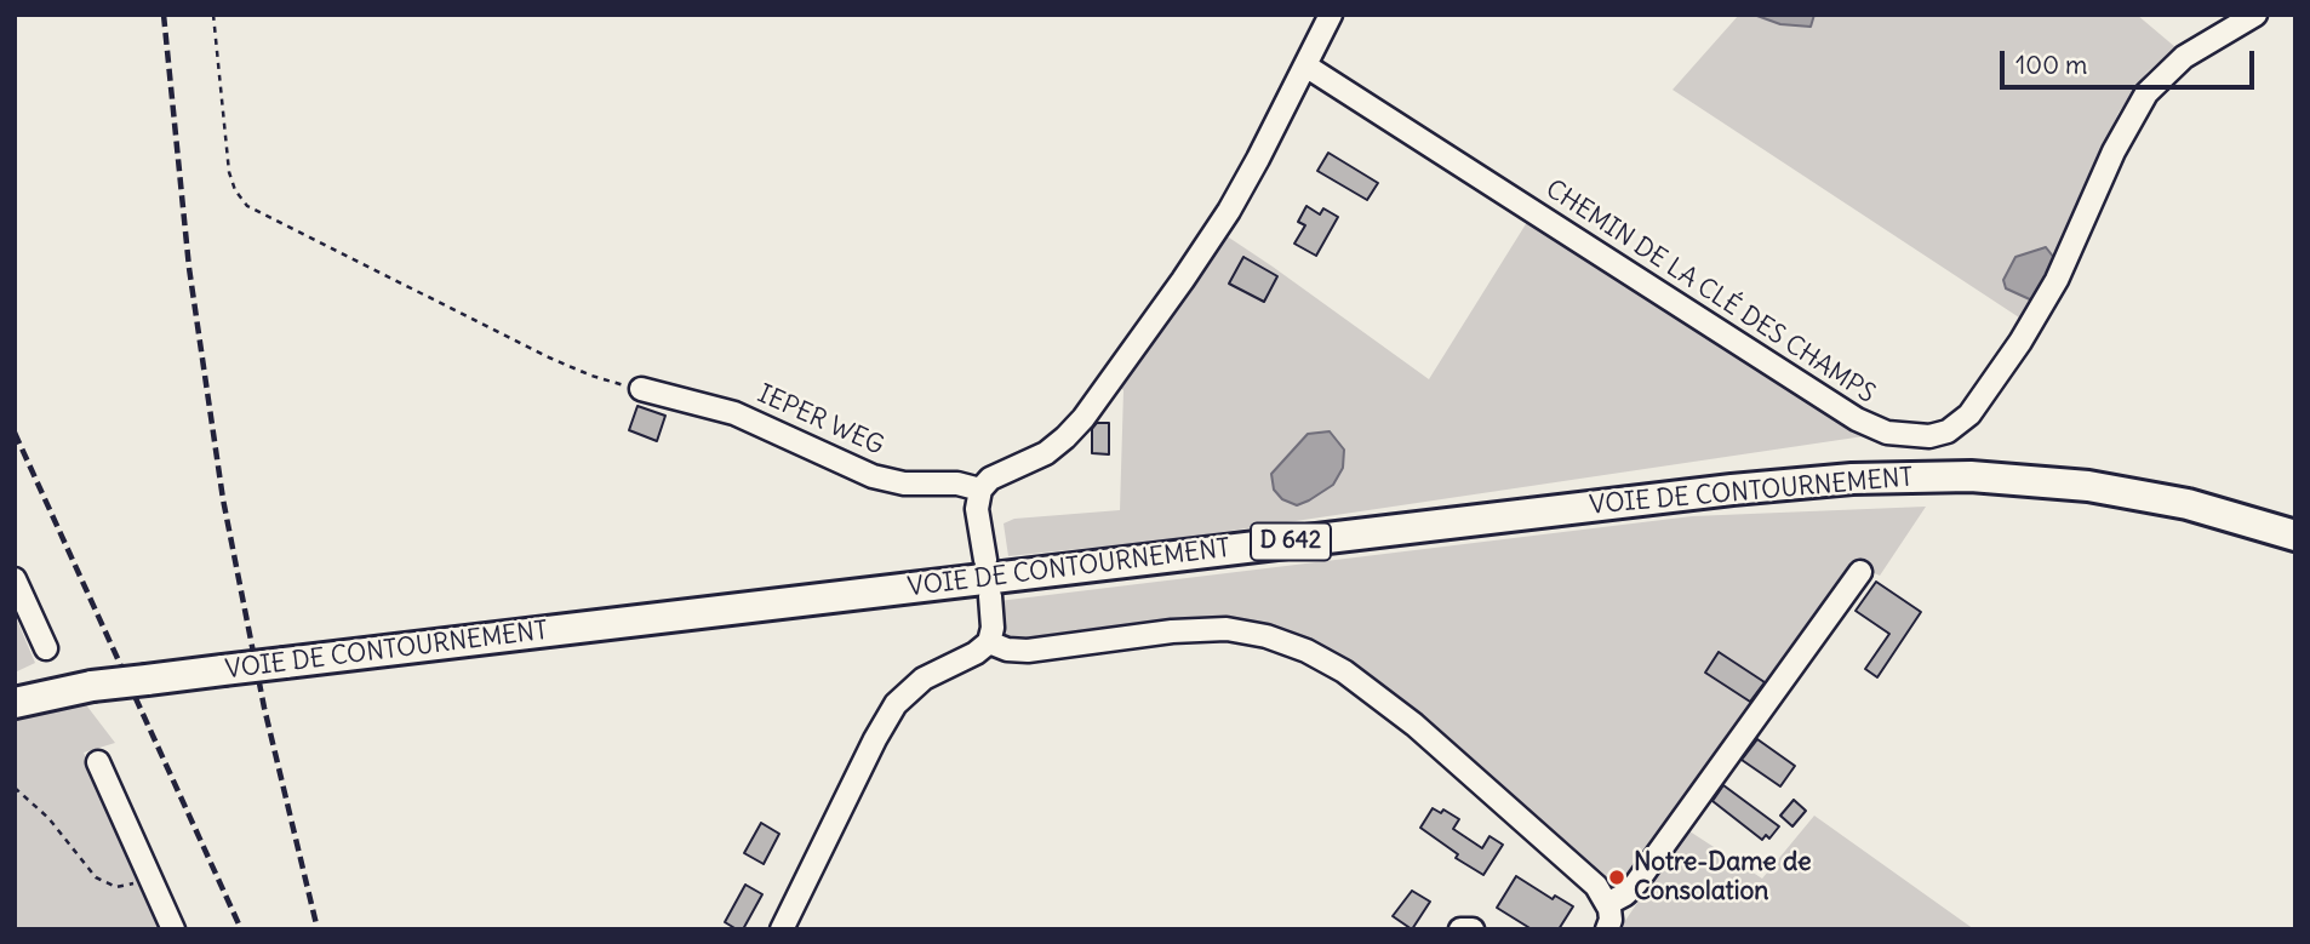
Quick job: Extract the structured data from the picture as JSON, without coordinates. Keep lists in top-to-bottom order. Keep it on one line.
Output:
{"streets":{"highway":["VOIE DE CONTOURNEMENT","D 642"],"street":["CHEMIN DE LA CLÉ DES CHAMPS","IEPER WEG"]},"places":["Notre-Dame de Consolation"],"scale_bar":"100 m"}
